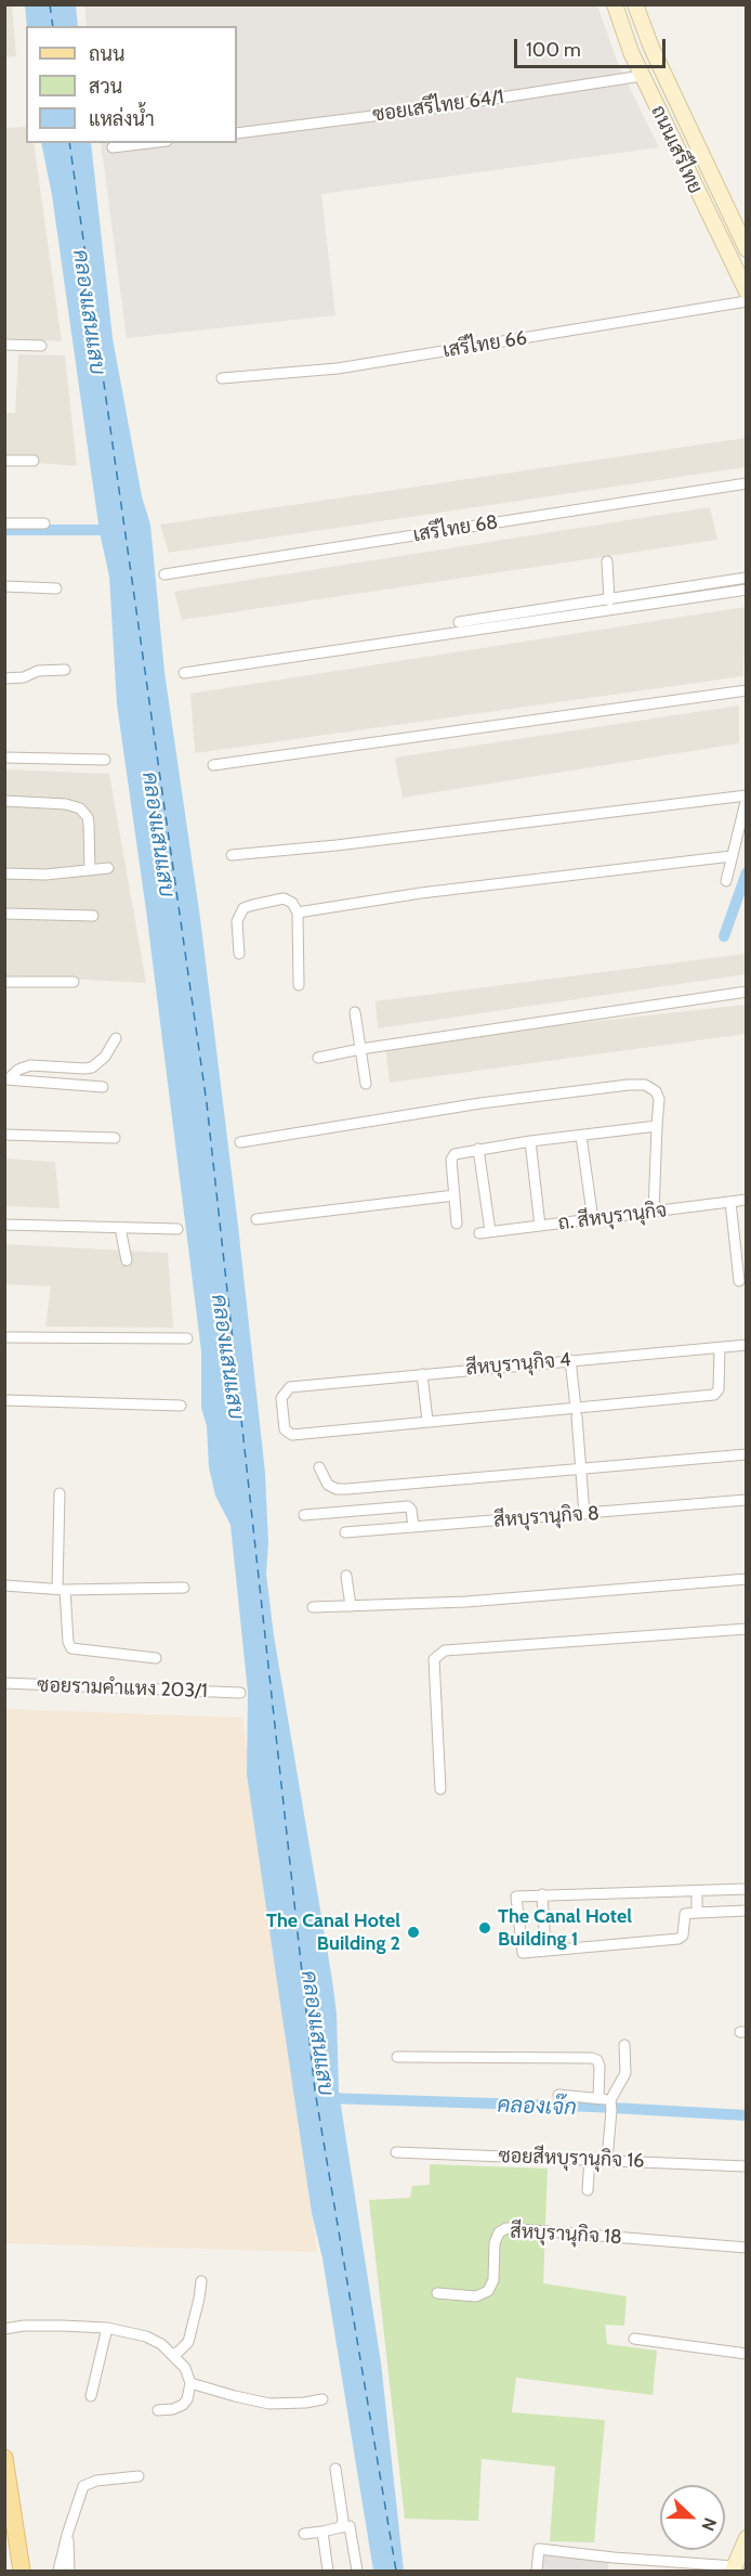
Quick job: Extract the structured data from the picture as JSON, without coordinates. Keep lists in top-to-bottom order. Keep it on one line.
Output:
{"streets":{"main road":["ถนนเสรีไทย"],"street":["ซอยเสรีไทย 64/1","เสรีไทย 66","เสรีไทย 68","ถ. สีหบุรานุกิจ","สีหบุรานุกิจ 4","สีหบุรานุกิจ 8","ซอยรามคำแหง 203/1","ซอยสีหบุรานุกิจ 16","สีหบุรานุกิจ 18"]},"crossings":[["ซอยเสรีไทย 64/1","ถนนเสรีไทย"]],"water":["คลองแสนแสบ","คลองเจ๊ก"],"places":["The Canal Hotel Building 1","The Canal Hotel Building 2"],"legend":["ถนน","สวน","แหล่งน้ำ"],"scale_bar":"100 m","north":"right"}
